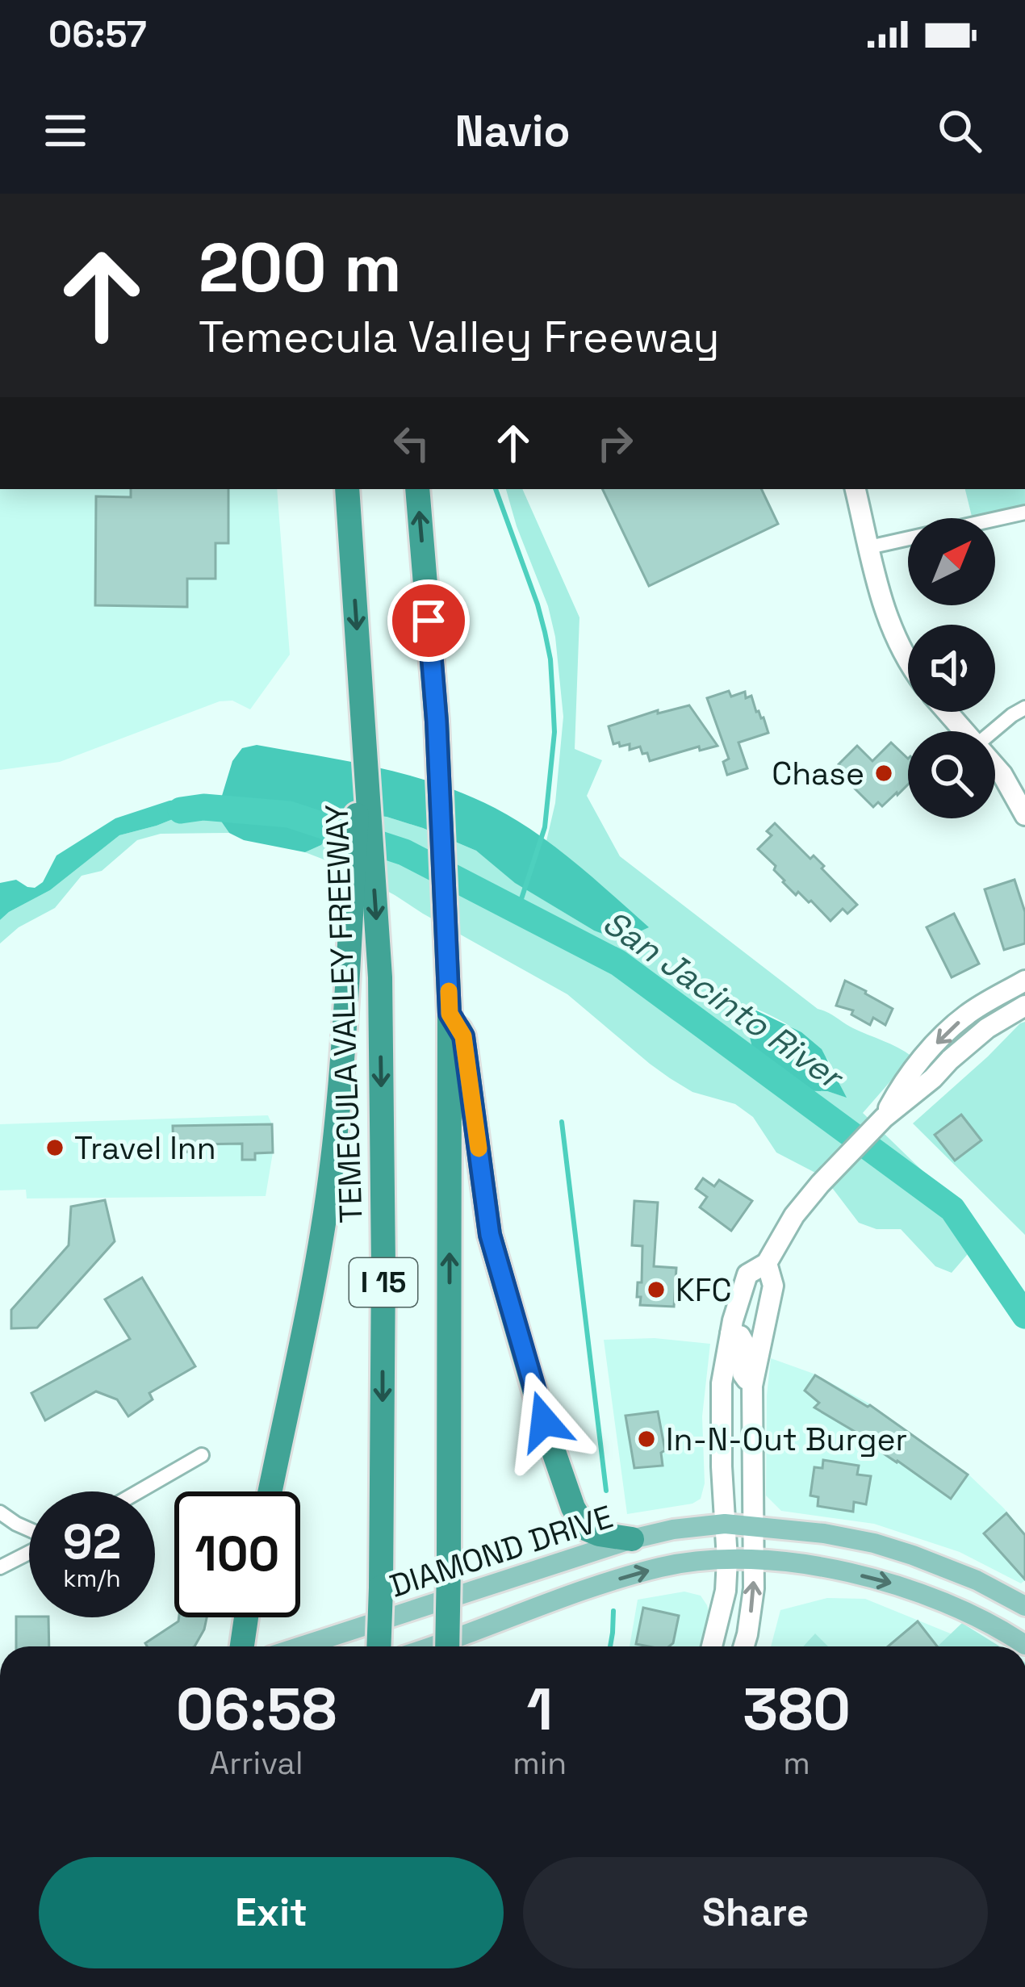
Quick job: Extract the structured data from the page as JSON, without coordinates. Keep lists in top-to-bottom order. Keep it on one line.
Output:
{"streets":{"highway":["TEMECULA VALLEY FREEWAY","I 15"],"main road":["DIAMOND DRIVE"]},"water":["San Jacinto River"],"places":["Chase","Travel Inn","KFC","In-N-Out Burger"],"north":"top right","page":{"status":"06:57","header":"Navio","turn":["200 m","Temecula Valley Freeway"],"speed":"92 km/h","limit":"100","eta":["06:58","Arrival","1","min","380","m"],"buttons":["Exit","Share"]}}
